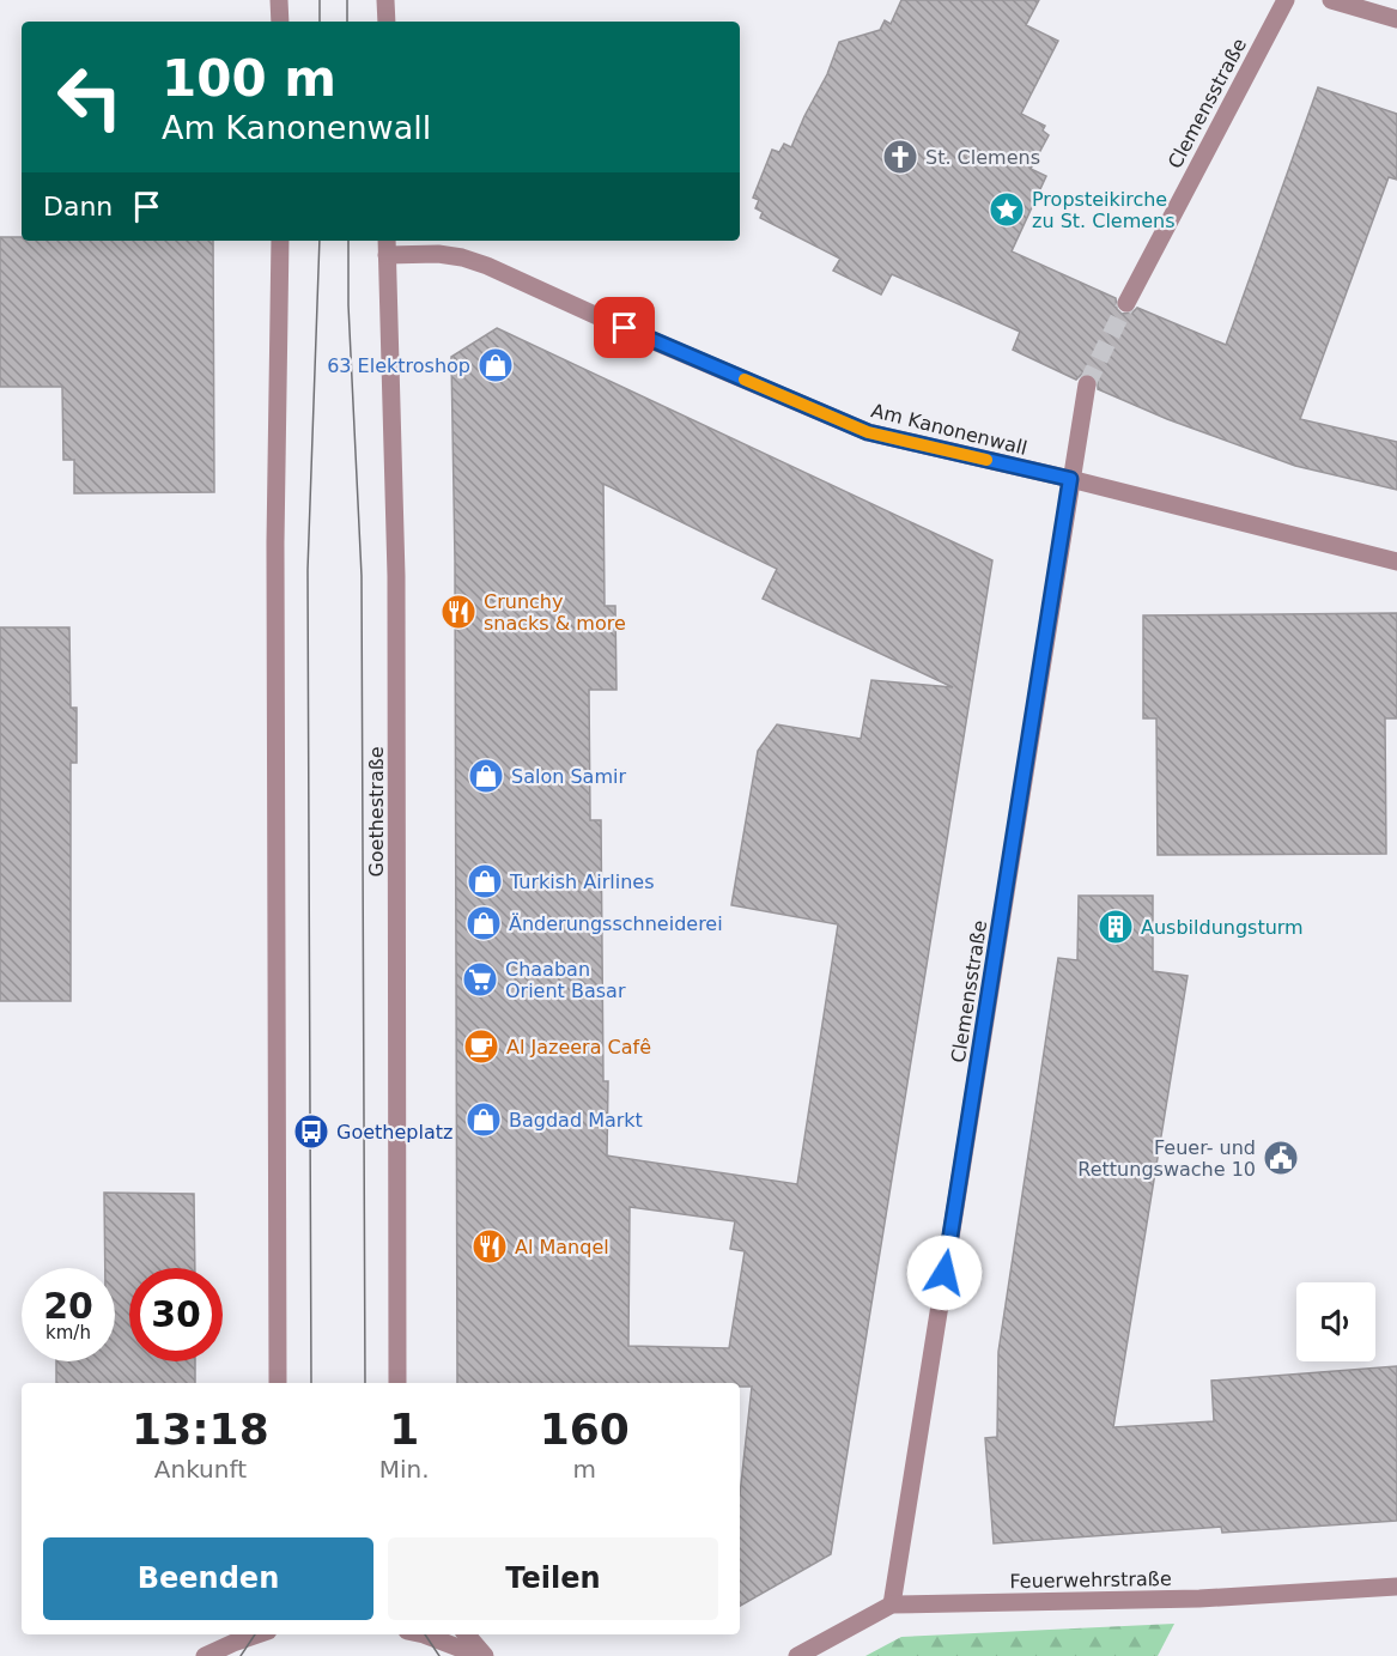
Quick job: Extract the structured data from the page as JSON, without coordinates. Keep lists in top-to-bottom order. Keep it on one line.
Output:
{"streets":{"street":["Clemensstraße","Am Kanonenwall","Goethestraße","Feuerwehrstraße"]},"crossings":[["Clemensstraße","Am Kanonenwall"],["Clemensstraße","Feuerwehrstraße"],["Am Kanonenwall","Goethestraße"]],"places":{"church":["St. Clemens"],"place":["Propsteikirche zu St. Clemens"],"shop":["63 Elektroshop","Salon Samir","Turkish Airlines","Änderungsschneiderei","Bagdad Markt"],"restaurant":["Crunchy snacks & more","Al Manqel"],"building":["Ausbildungsturm"],"supermarket":["Chaaban Orient Basar"],"cafe":["Al Jazeera Cafê"],"bus stop":["Goetheplatz"],"public building":["Feuer- und Rettungswache 10"]},"page":{"turn":["100 m","Am Kanonenwall"],"then":"Dann","speed":"20 km/h","limit":"30","eta":["13:18","Ankunft","1","Min.","160","m"],"buttons":["Beenden","Teilen"]}}
